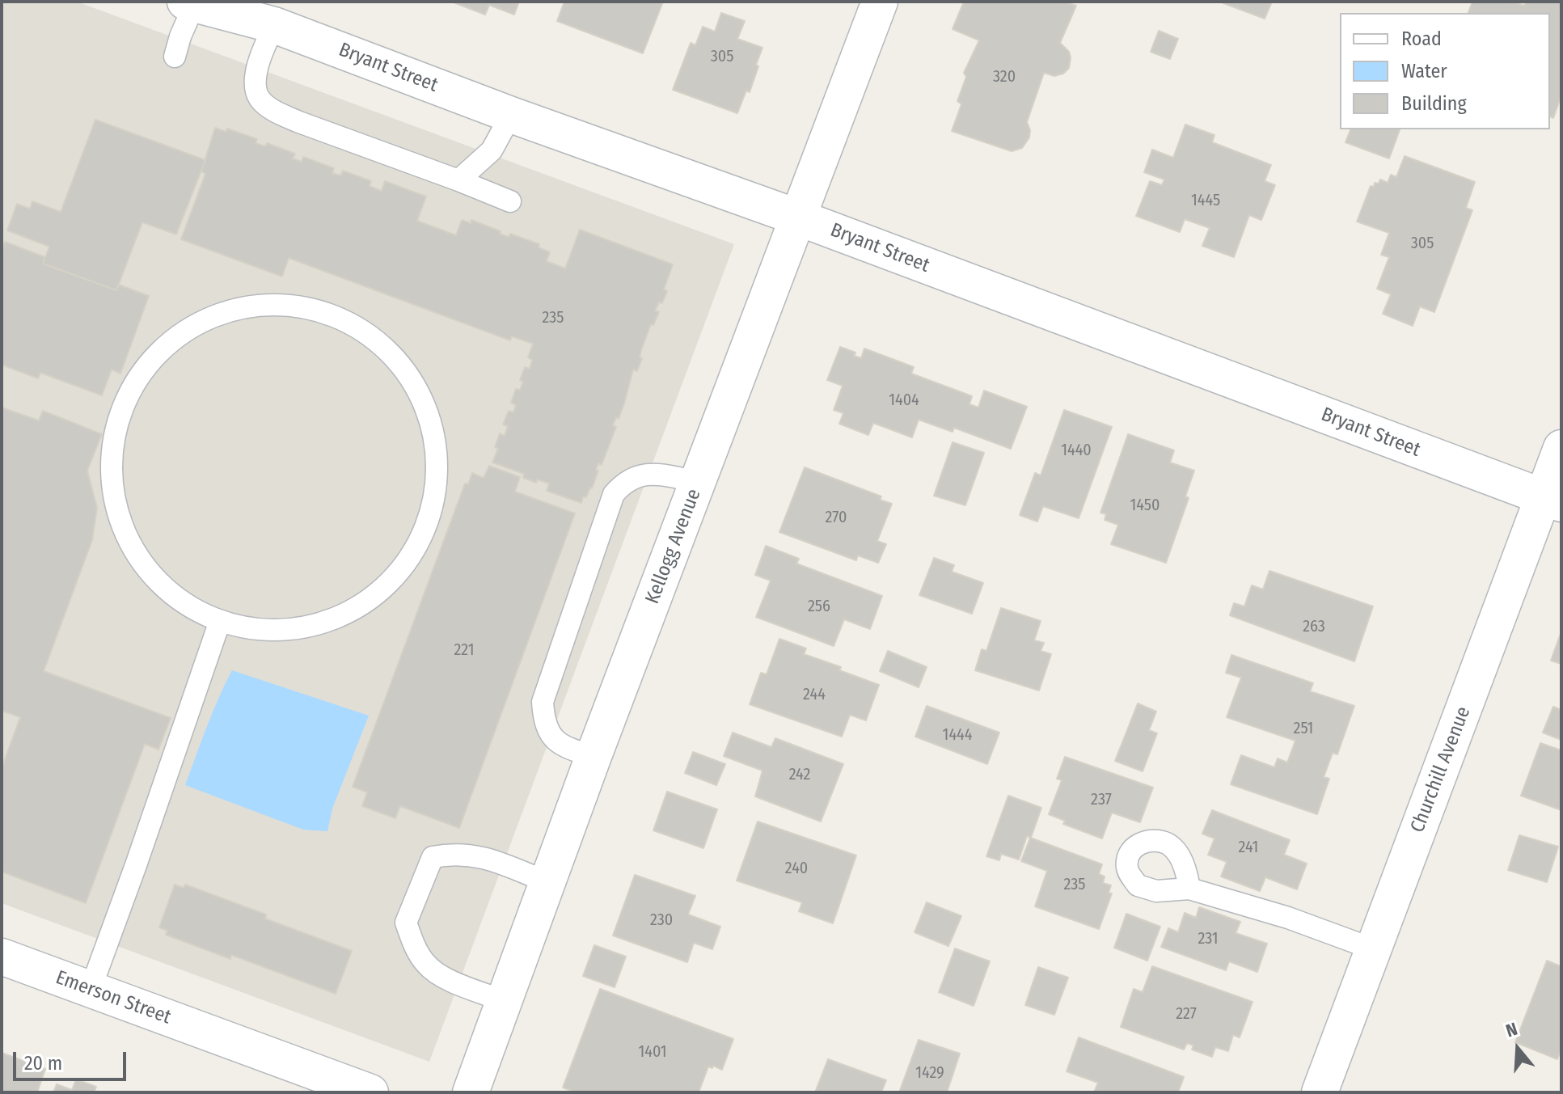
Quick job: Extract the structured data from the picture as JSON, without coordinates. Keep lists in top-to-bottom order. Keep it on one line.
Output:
{"streets":{"street":["Bryant Street","Kellogg Avenue","Churchill Avenue","Emerson Street"]},"crossings":[["Bryant Street","Kellogg Avenue"],["Bryant Street","Churchill Avenue"]],"house_numbers":["305","320","1445","305","235","1404","1440","1450","270","256","263","221","244","251","1444","242","237","241","240","235","230","231","227","1401","1429"],"legend":["Road","Water","Building"],"scale_bar":"20 m","north":"top"}
